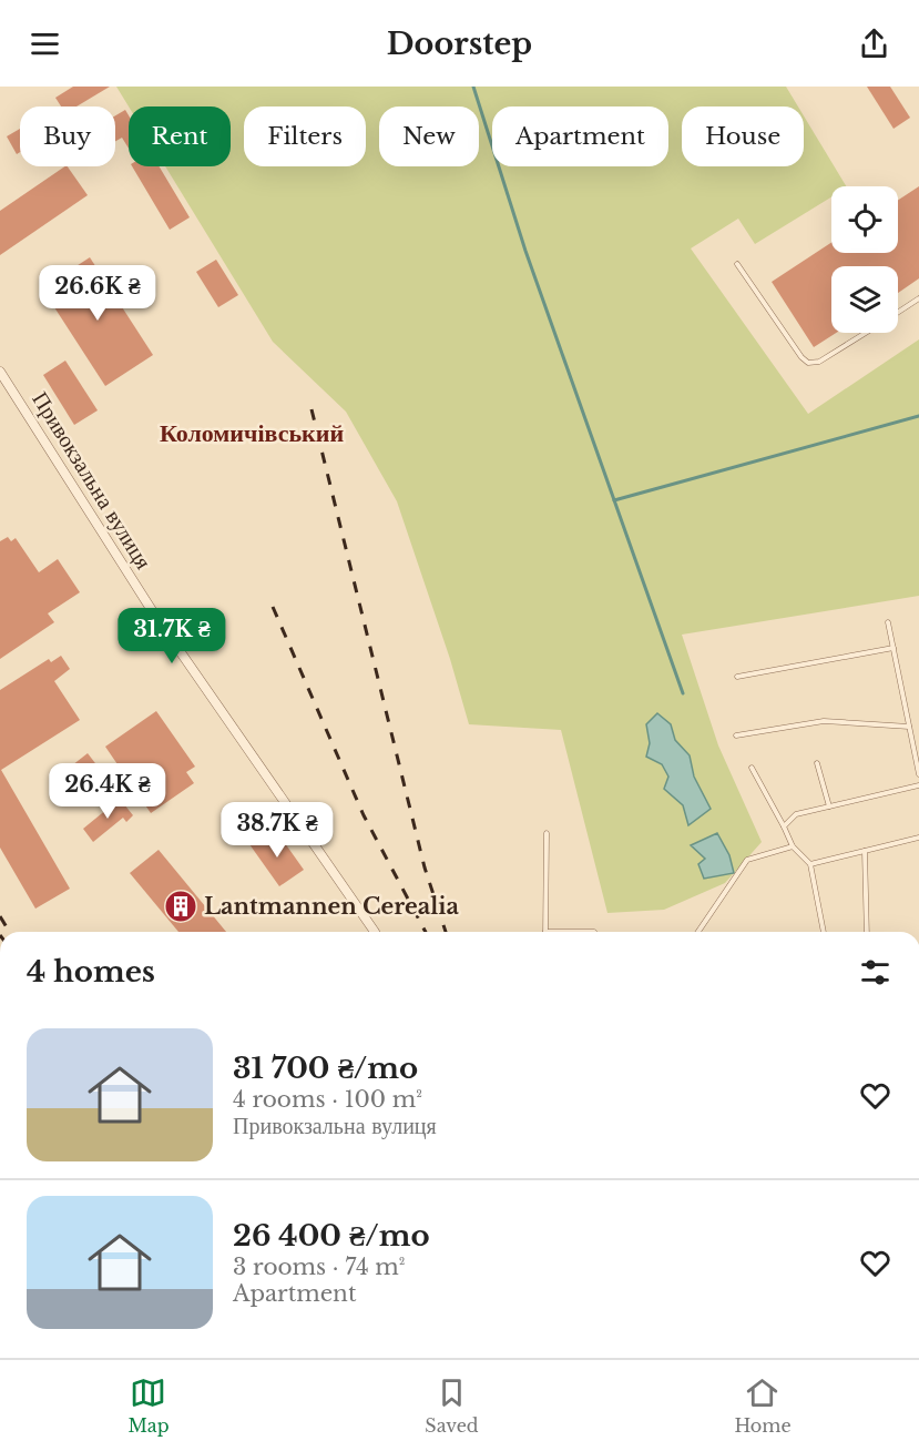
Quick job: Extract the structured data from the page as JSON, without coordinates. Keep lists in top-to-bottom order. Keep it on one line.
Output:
{"streets":{"street":["Привокзальна вулиця"]},"districts":["Коломичівський"],"places":{"building":["Lantmannen Cerealia"]},"page":{"header":"Doorstep","chip":["Buy","Rent","Filters","New","Apartment","House"],"price":["26.6K ₴","31.7K ₴","26.4K ₴","38.7K ₴"],"heading":"4 homes","list":[{"name":"31 700 ₴/mo","note":"4 rooms · 100 m² · Привокзальна вулиця"},{"name":"26 400 ₴/mo","note":"3 rooms · 74 m² · Apartment"}],"tabs":["Map","Saved","Home"]}}
